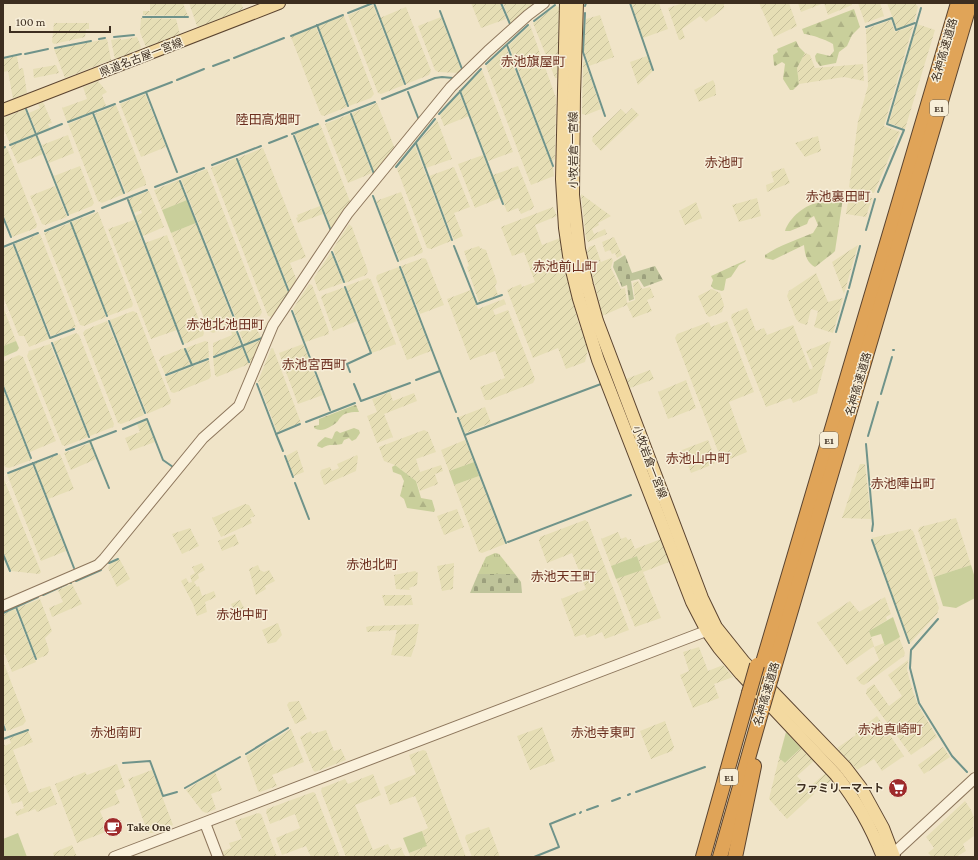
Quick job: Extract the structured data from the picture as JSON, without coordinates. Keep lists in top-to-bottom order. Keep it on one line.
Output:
{"streets":{"highway":["名神高速道路","E1"],"main road":["県道名古屋一宮線","小牧岩倉一宮線"]},"districts":["赤池旗屋町","陸田高畑町","赤池町","赤池裏田町","赤池前山町","赤池北池田町","赤池宮西町","赤池山中町","赤池陣出町","赤池北町","赤池天王町","赤池中町","赤池真崎町","赤池南町","赤池寺東町"],"places":{"supermarket":["ファミリーマート"],"cafe":["Take One"]},"scale_bar":"100 m"}
